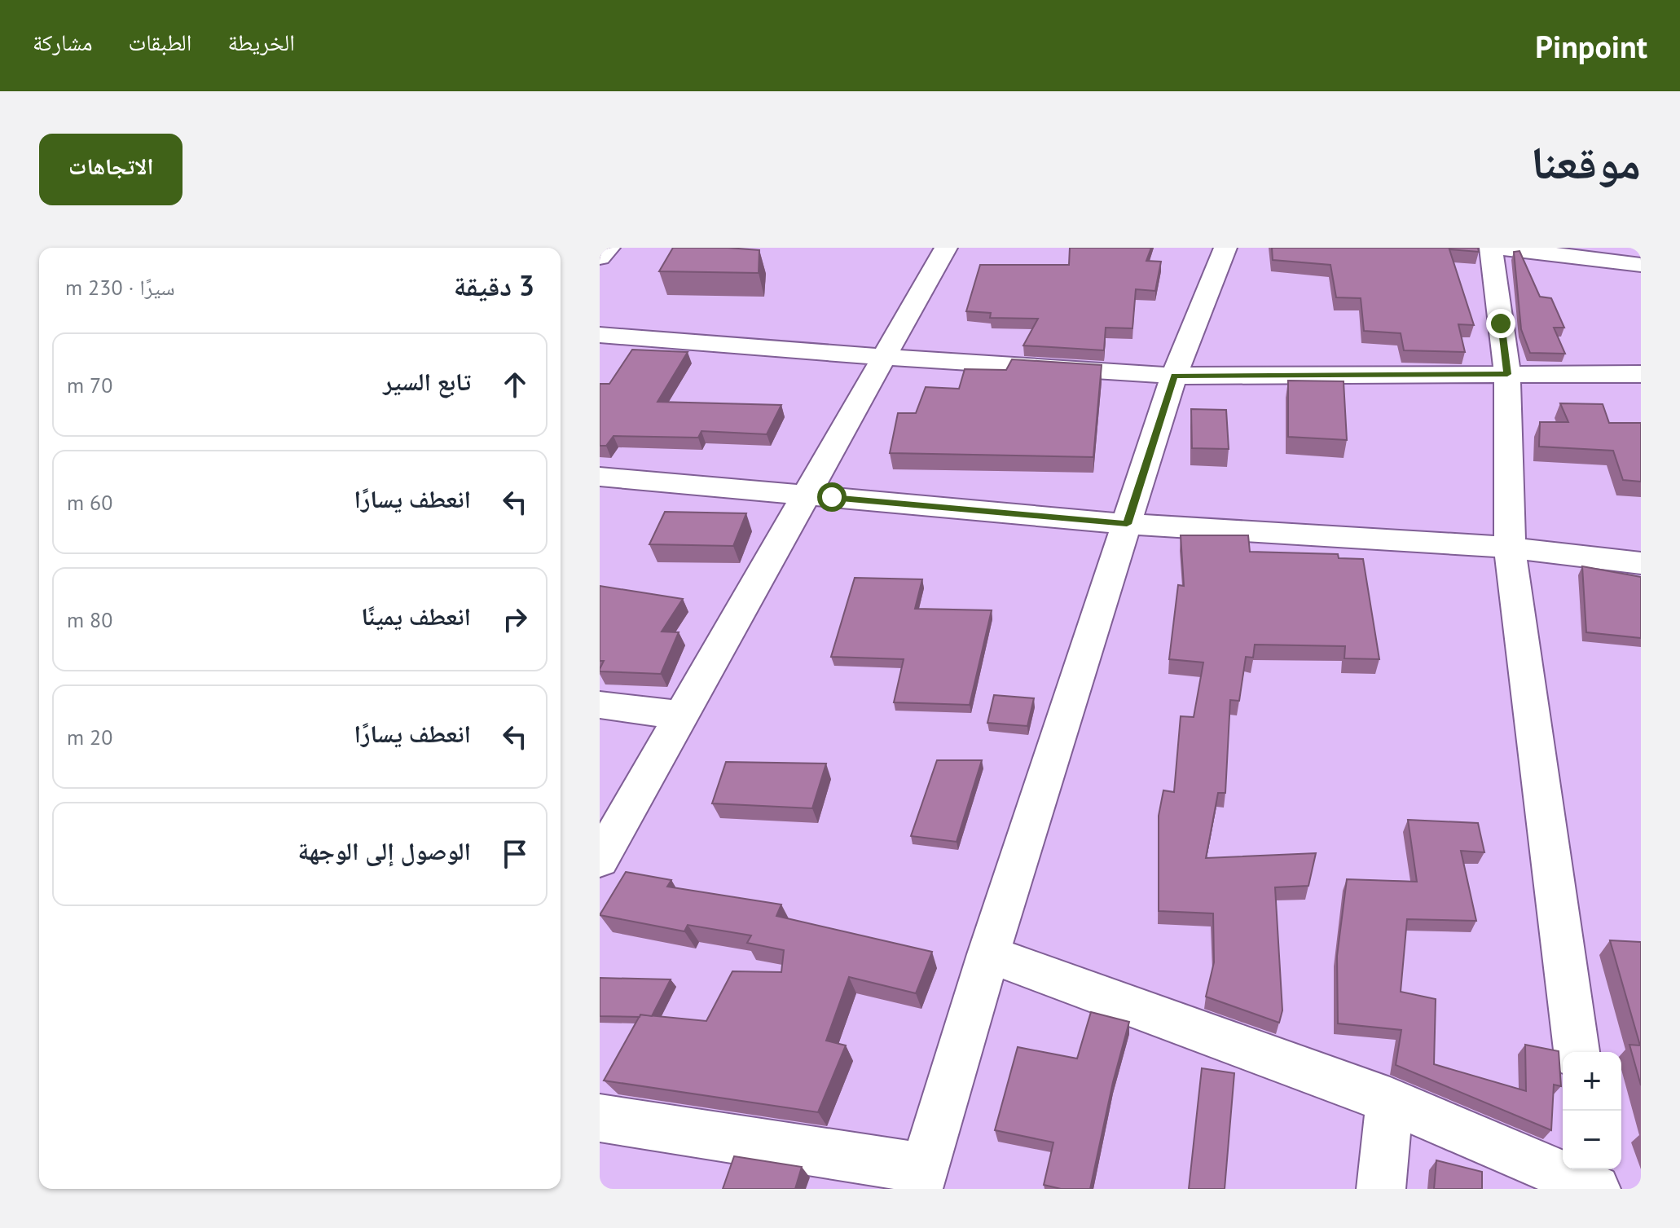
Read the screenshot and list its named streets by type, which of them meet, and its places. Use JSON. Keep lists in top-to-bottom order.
{
  "page": {
    "header": "Pinpoint",
    "nav": ["الخريطة", "الطبقات", "مشاركة"],
    "title": "موقعنا",
    "buttons": "الاتجاهات",
    "heading": ["3 دقيقة", "سيرًا · 230 m"],
    "list": [
      ["تابع السير", "70 m"],
      ["انعطف يسارًا", "60 m"],
      ["انعطف يمينًا", "80 m"],
      ["انعطف يسارًا", "20 m"],
      "الوصول إلى الوجهة"
    ],
    "map_buttons": ["+", "−"]
  }
}
